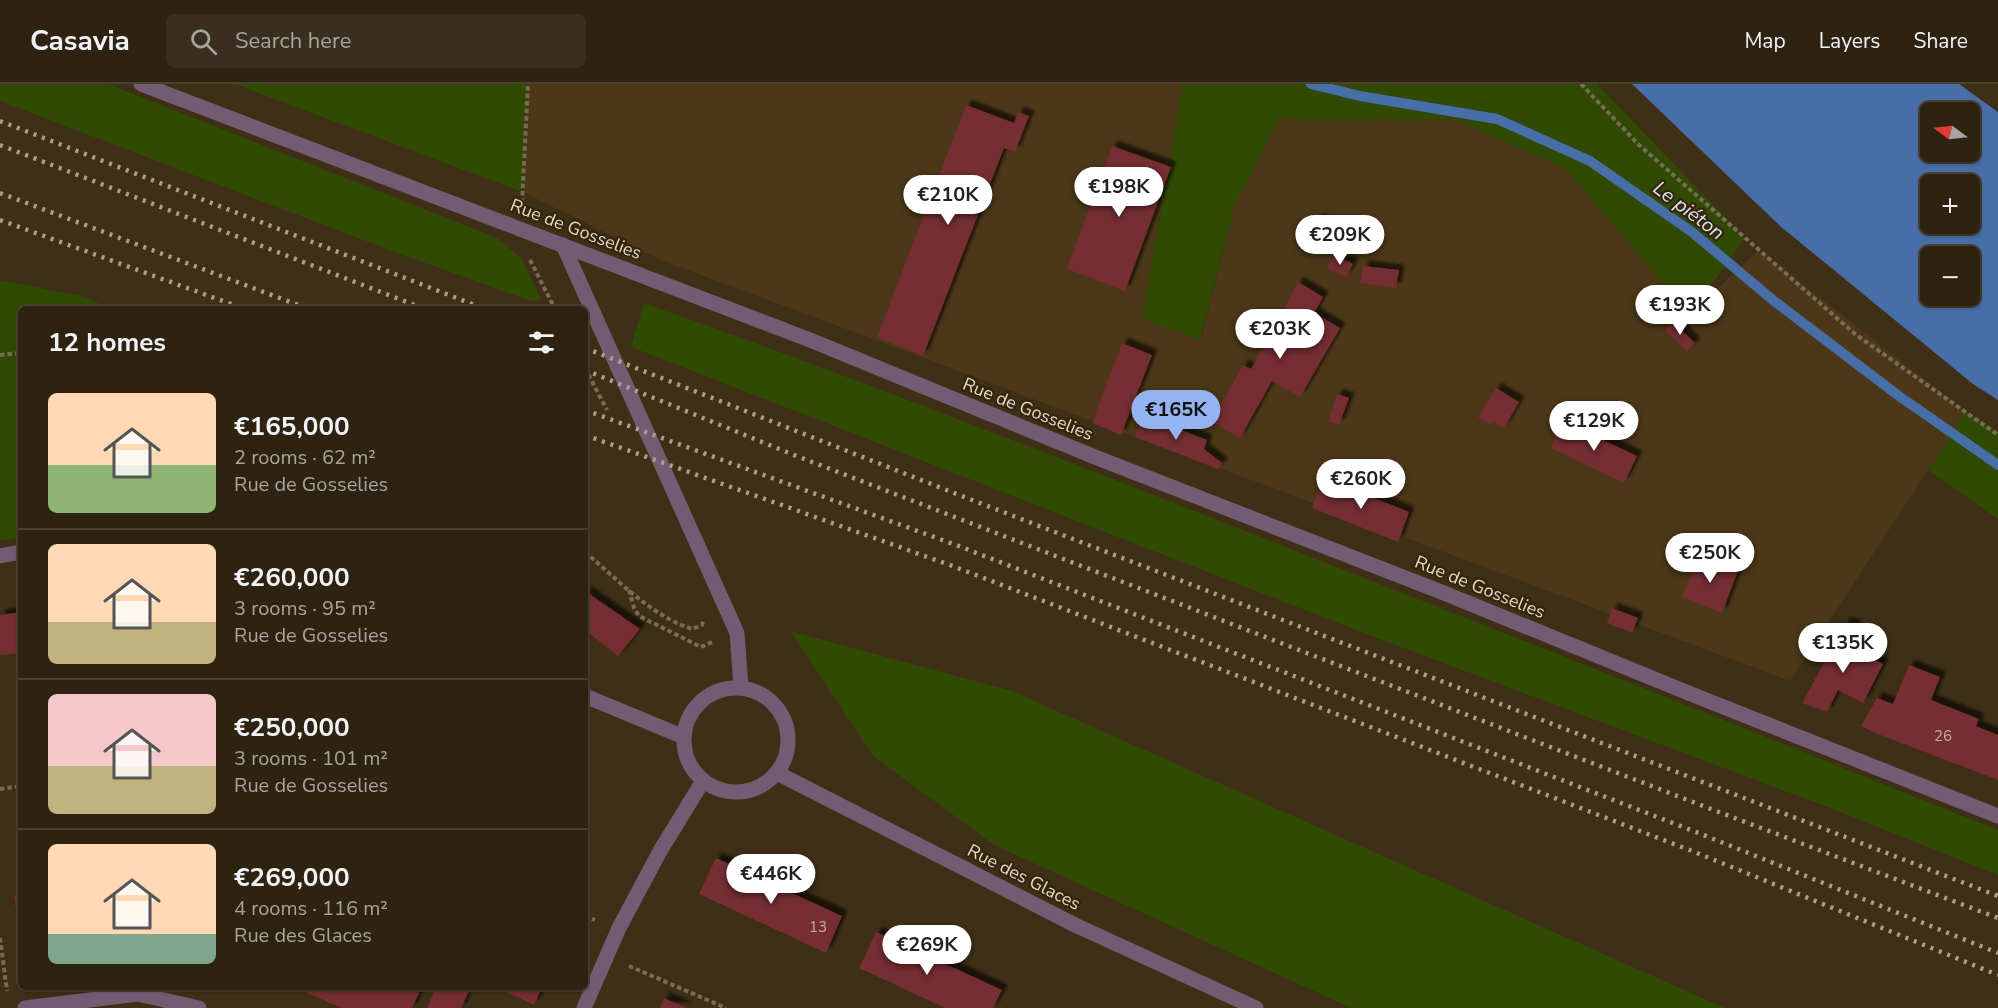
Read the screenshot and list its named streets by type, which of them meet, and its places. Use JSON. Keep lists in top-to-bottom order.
{
  "streets": {
    "street": ["Rue de Gosselies", "Rue des Glaces"]
  },
  "water": ["Le piéton"],
  "house_numbers": ["26", "13"],
  "north": "left",
  "page": {
    "header": "Casavia",
    "search": "Search here",
    "nav": ["Map", "Layers", "Share"],
    "map_buttons": ["+", "−"],
    "price": [
      "€198K",
      "€210K",
      "€209K",
      "€193K",
      "€203K",
      "€165K",
      "€129K",
      "€260K",
      "€250K",
      "€135K",
      "€446K",
      "€269K"
    ],
    "heading": "12 homes",
    "list": [
      {
        "name": "€165,000",
        "note": "2 rooms · 62 m² · Rue de Gosselies"
      },
      {
        "name": "€260,000",
        "note": "3 rooms · 95 m² · Rue de Gosselies"
      },
      {
        "name": "€250,000",
        "note": "3 rooms · 101 m² · Rue de Gosselies"
      },
      {
        "name": "€269,000",
        "note": "4 rooms · 116 m² · Rue des Glaces"
      }
    ]
  }
}
